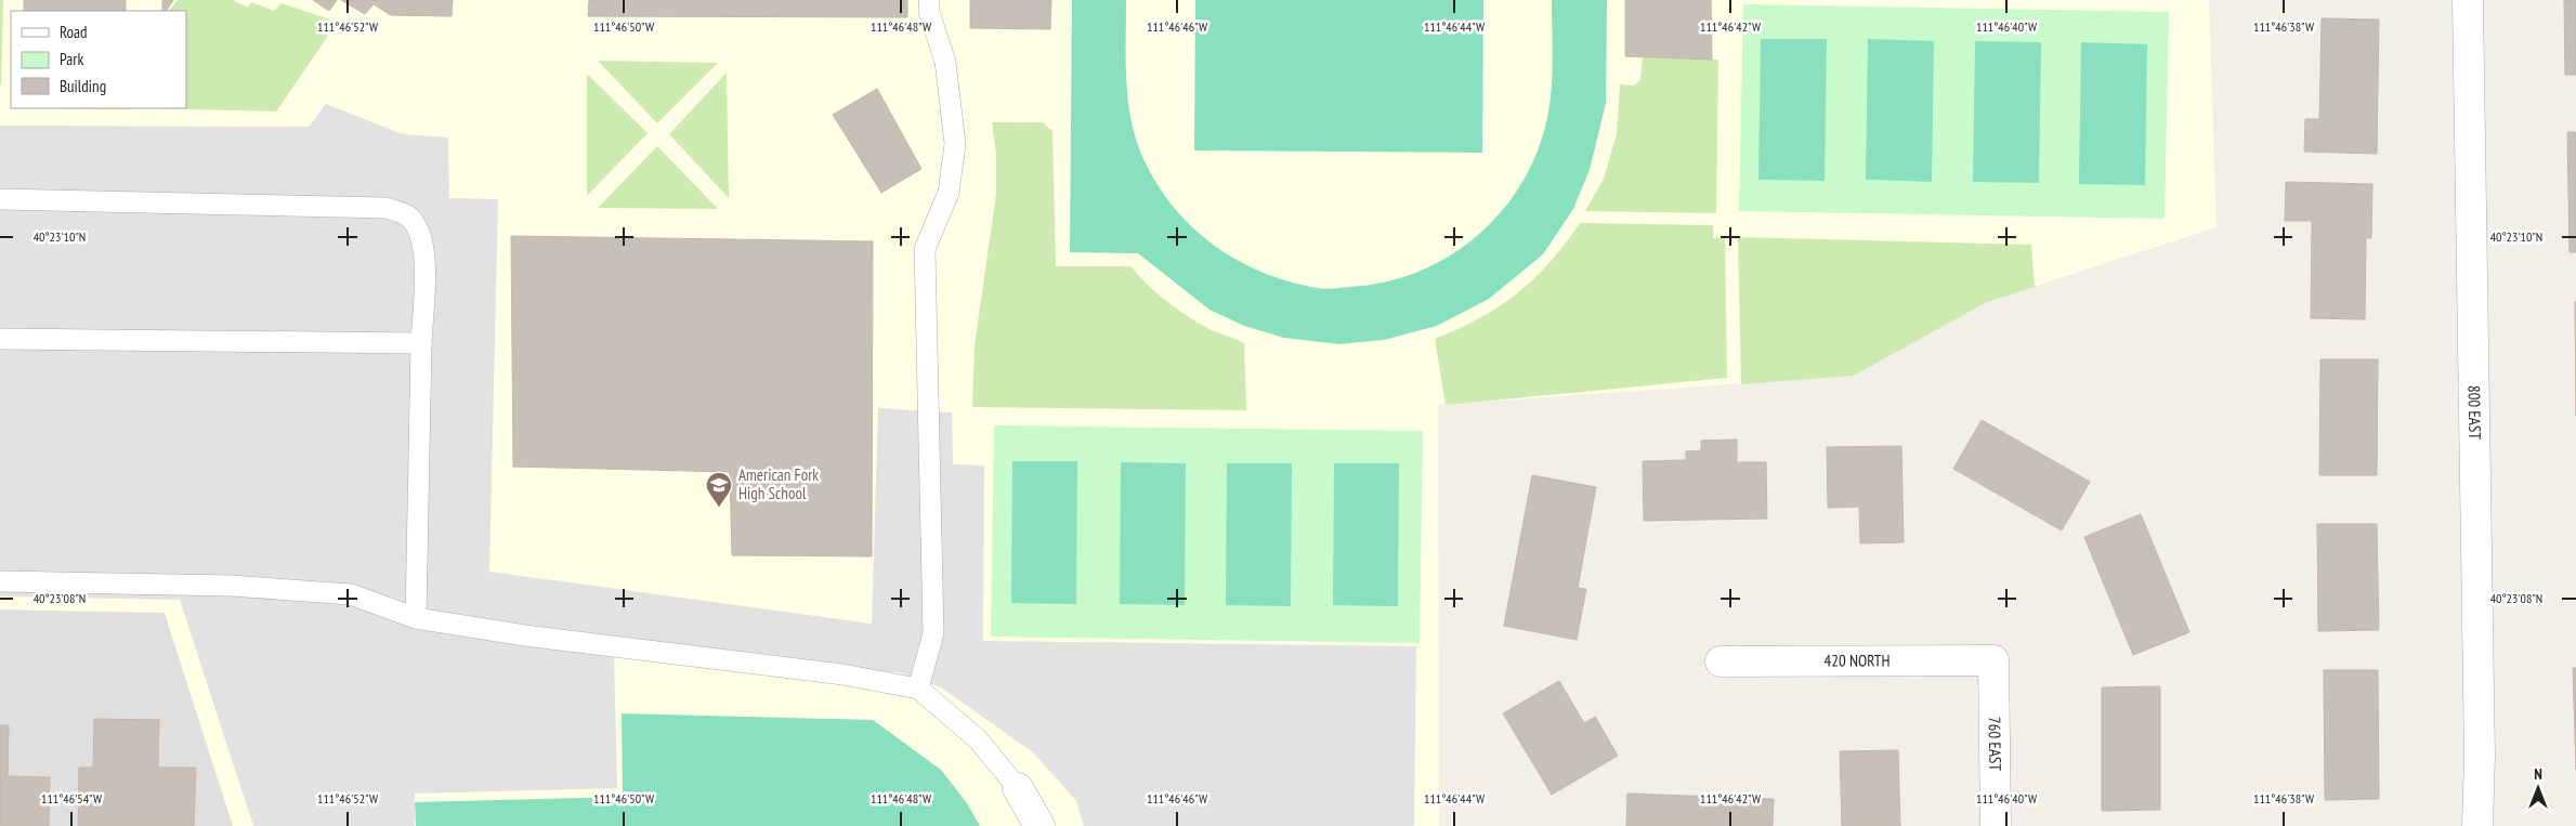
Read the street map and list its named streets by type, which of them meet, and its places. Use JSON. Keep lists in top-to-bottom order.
{
  "streets": {
    "street": ["800 EAST", "420 NORTH", "760 EAST"]
  },
  "crossings": [
    ["420 NORTH", "760 EAST"]
  ],
  "places": {
    "school or university": ["American Fork High School"]
  },
  "legend": ["Road", "Park", "Building"],
  "north": "top",
  "coordinates": [
    "111°46'52\"W",
    "111°46'50\"W",
    "111°46'48\"W",
    "111°46'46\"W",
    "111°46'44\"W",
    "111°46'42\"W",
    "111°46'40\"W",
    "111°46'38\"W",
    "40°23'10\"N",
    "40°23'08\"N",
    "111°46'54\"W"
  ]
}
